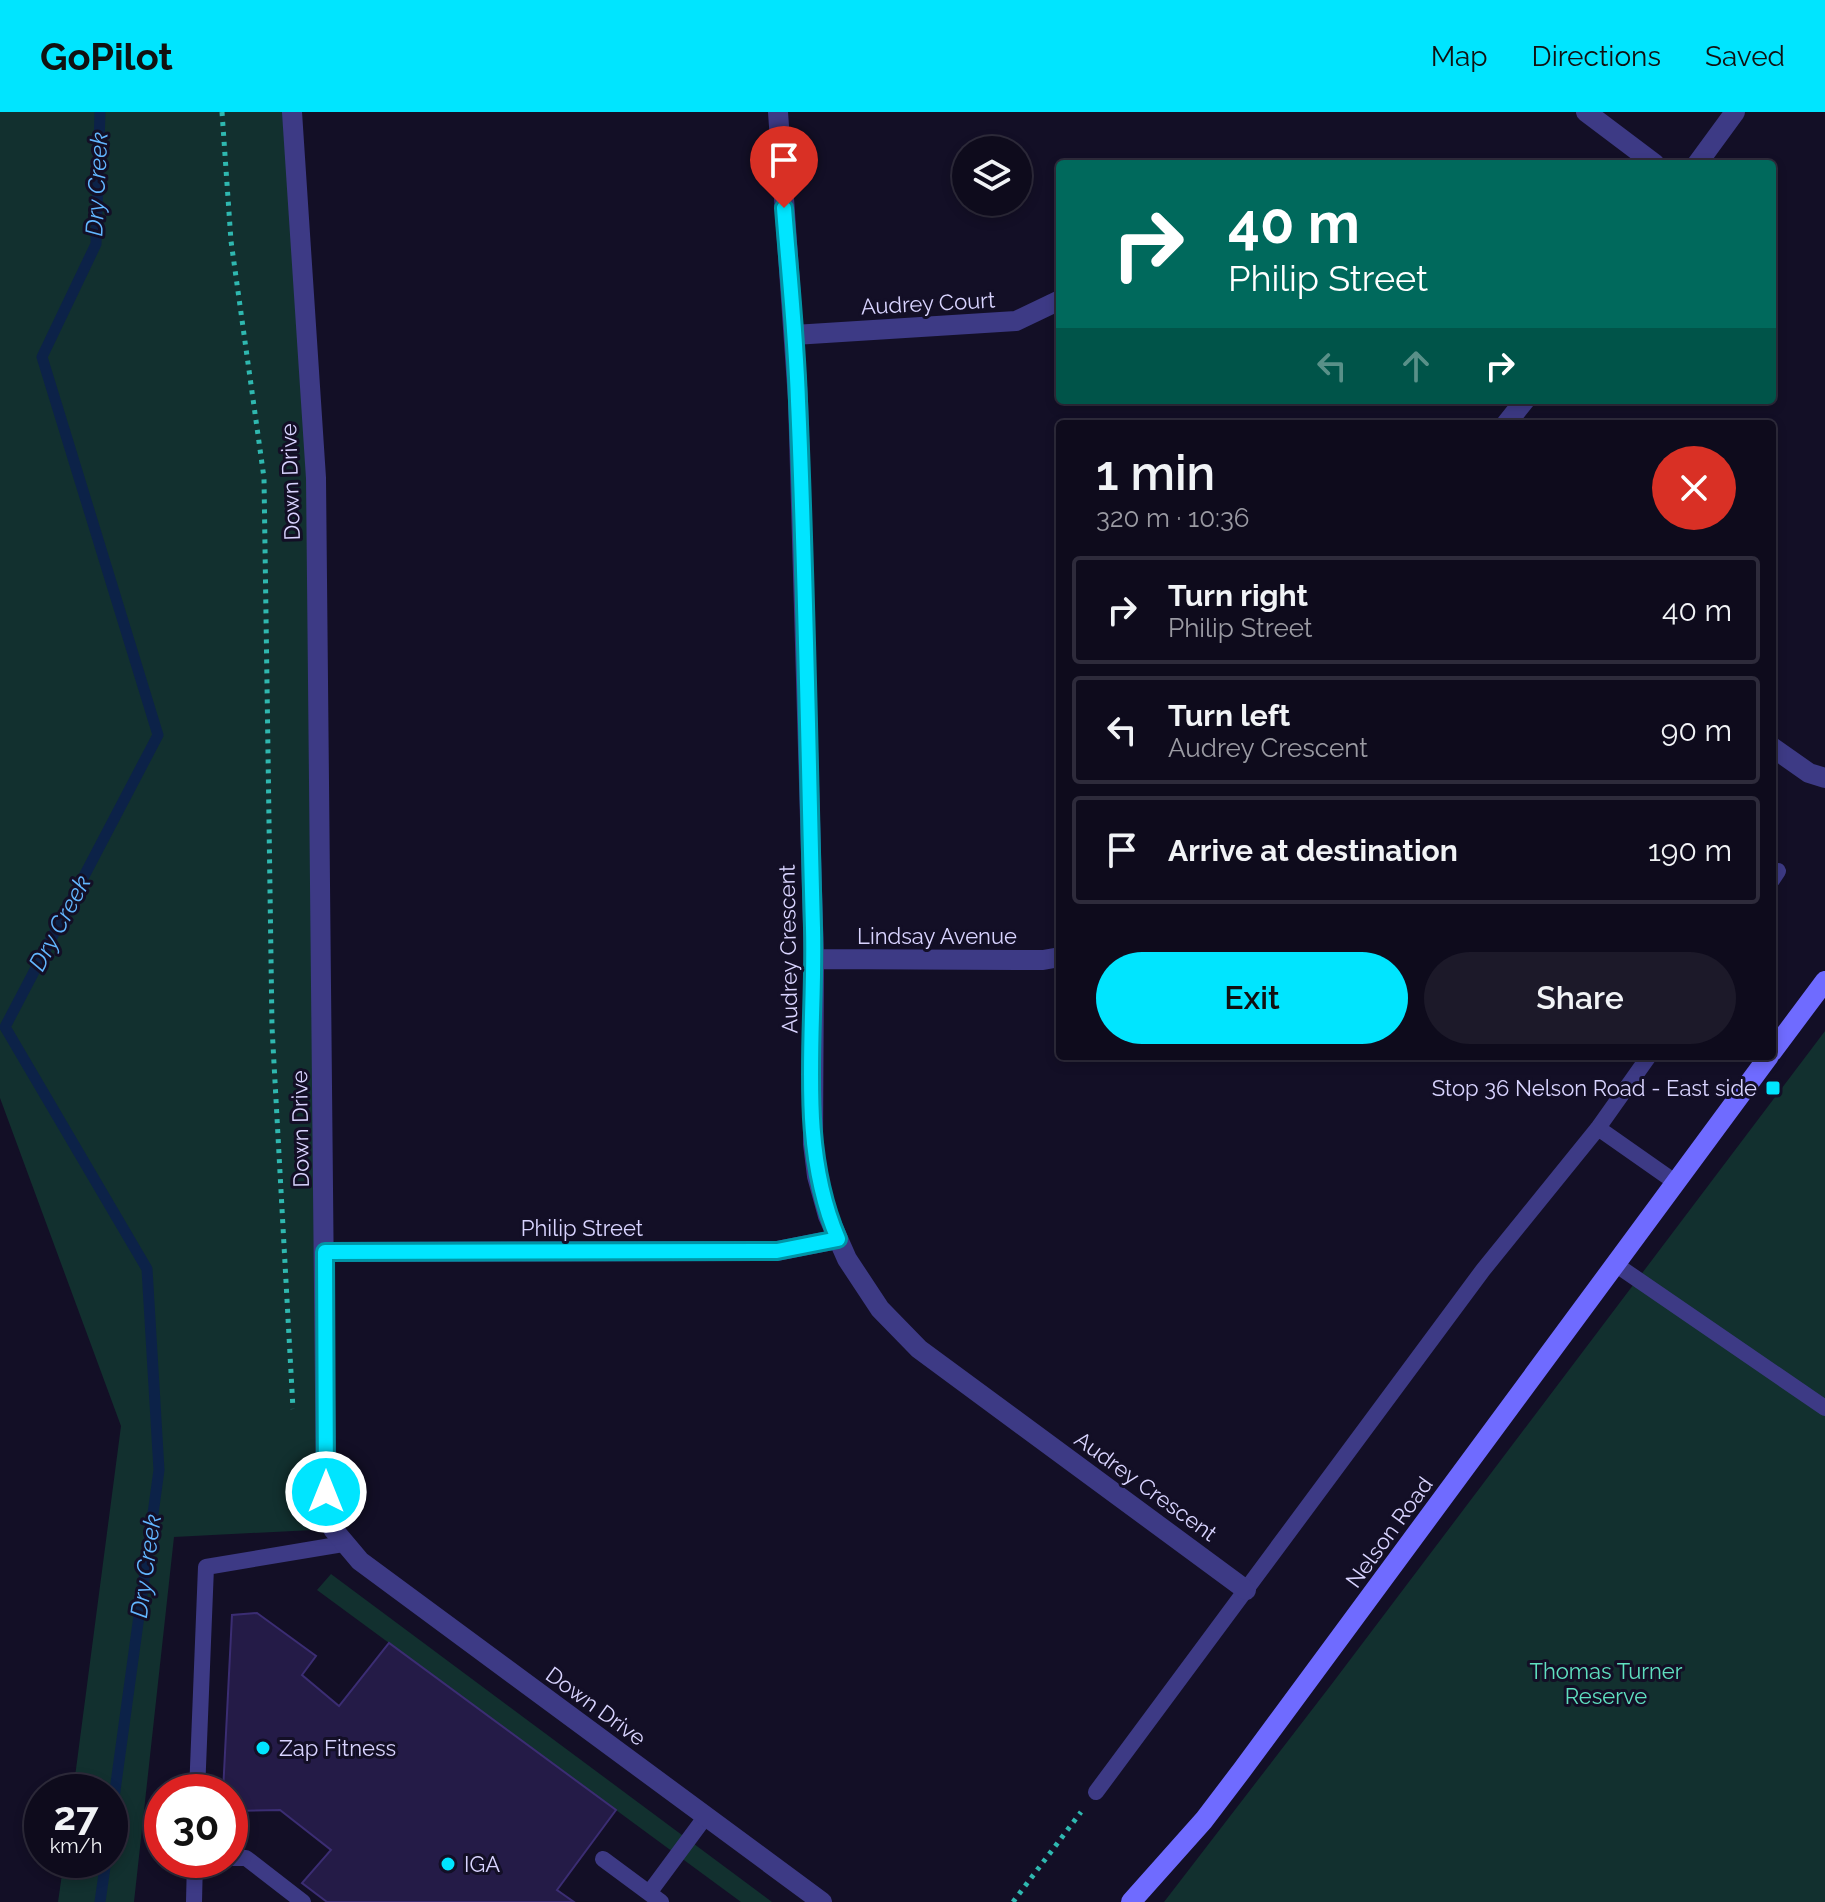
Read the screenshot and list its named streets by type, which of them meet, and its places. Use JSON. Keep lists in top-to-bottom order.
{
  "streets": {
    "main road": ["Nelson Road"],
    "street": [
      "Audrey Court",
      "Down Drive",
      "Lindsay Avenue",
      "Audrey Crescent",
      "Philip Street"
    ]
  },
  "crossings": [
    ["Audrey Court", "Audrey Crescent"],
    ["Down Drive", "Philip Street"],
    ["Lindsay Avenue", "Audrey Crescent"],
    ["Audrey Crescent", "Philip Street"]
  ],
  "water": ["Dry Creek"],
  "parks": ["Thomas Turner Reserve"],
  "places": {
    "transit": ["Stop 36 Nelson Road - East side"],
    "other": ["Zap Fitness", "IGA"]
  },
  "page": {
    "header": "GoPilot",
    "nav": ["Map", "Directions", "Saved"],
    "turn": ["40 m", "Philip Street"],
    "heading": ["1 min", "320 m · 10:36"],
    "list": [
      {
        "name": "Turn right",
        "note": "Philip Street",
        "value": "40 m"
      },
      {
        "name": "Turn left",
        "note": "Audrey Crescent",
        "value": "90 m"
      },
      {
        "name": "Arrive at destination",
        "value": "190 m"
      }
    ],
    "buttons": ["Exit", "Share"],
    "speed": "27 km/h",
    "limit": "30"
  }
}
